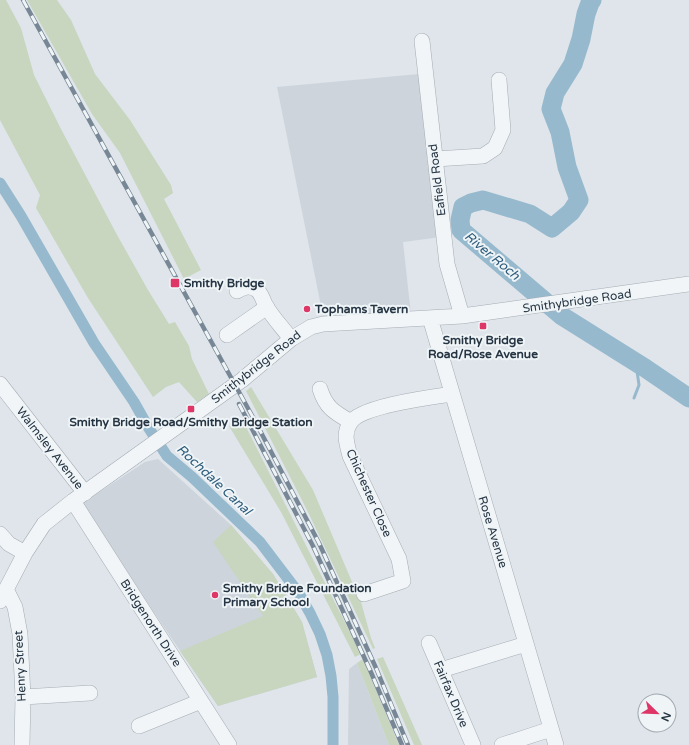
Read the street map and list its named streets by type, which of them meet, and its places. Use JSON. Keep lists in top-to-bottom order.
{
  "streets": {
    "street": [
      "Eafield Road",
      "Smithybridge Road",
      "Walmsley Avenue",
      "Chichester Close",
      "Rose Avenue",
      "Bridgenorth Drive",
      "Henry Street",
      "Fairfax Drive"
    ]
  },
  "crossings": [
    ["Eafield Road", "Smithybridge Road"],
    ["Smithybridge Road", "Walmsley Avenue"],
    ["Smithybridge Road", "Rose Avenue"],
    ["Smithybridge Road", "Bridgenorth Drive"],
    ["Smithybridge Road", "Henry Street"],
    ["Walmsley Avenue", "Bridgenorth Drive"]
  ],
  "water": ["River Roch", "Rochdale Canal"],
  "places": {
    "transit": ["Smithy Bridge", "Smithy Bridge Road/Rose Avenue", "Smithy Bridge Road/Smithy Bridge Station"],
    "other": ["Tophams Tavern", "Smithy Bridge Foundation Primary School"]
  },
  "north": "bottom right"
}
